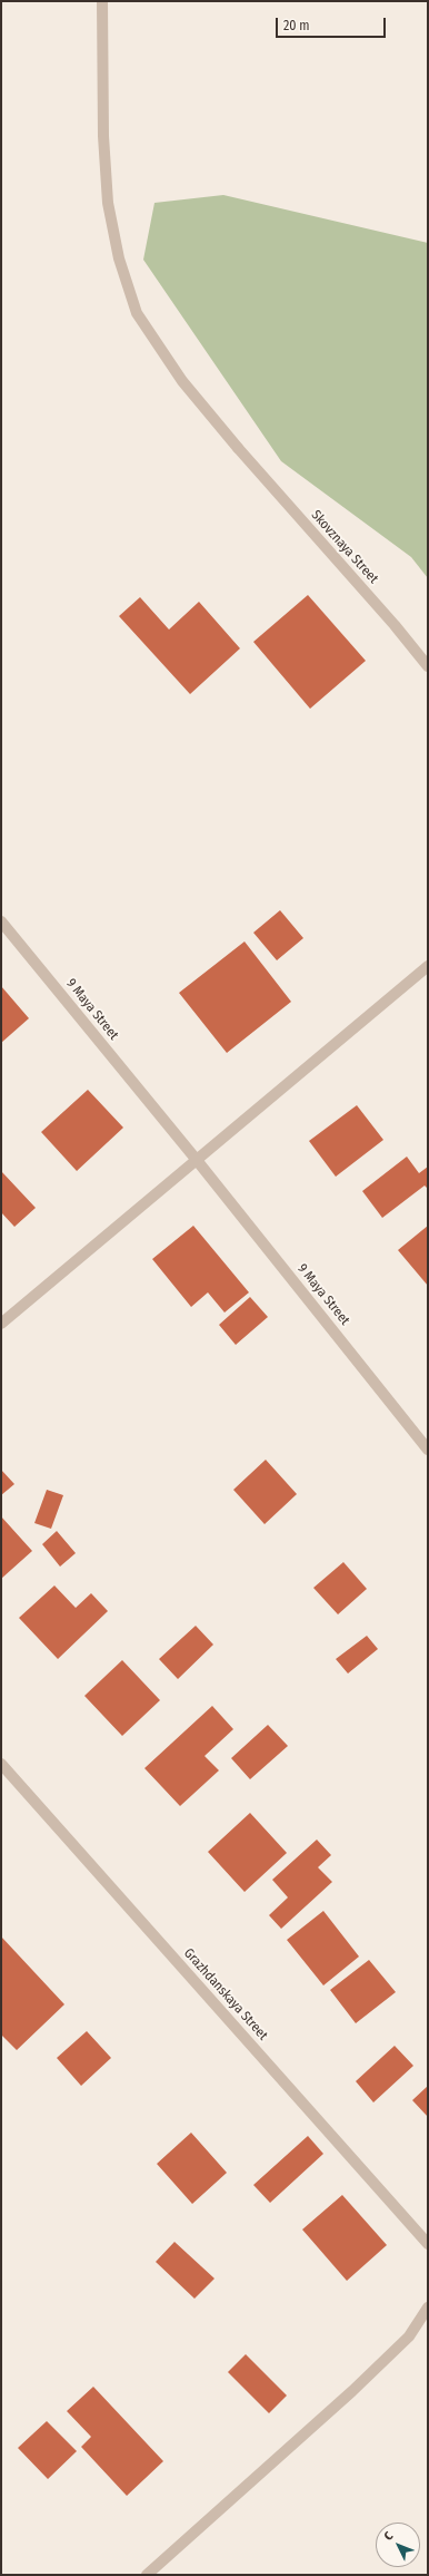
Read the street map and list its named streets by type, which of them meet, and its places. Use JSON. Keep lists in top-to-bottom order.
{
  "streets": {
    "street": ["Skovznaya Street", "9 Maya Street", "Grazhdanskaya Street"]
  },
  "scale_bar": "20 m",
  "north": "top left"
}
